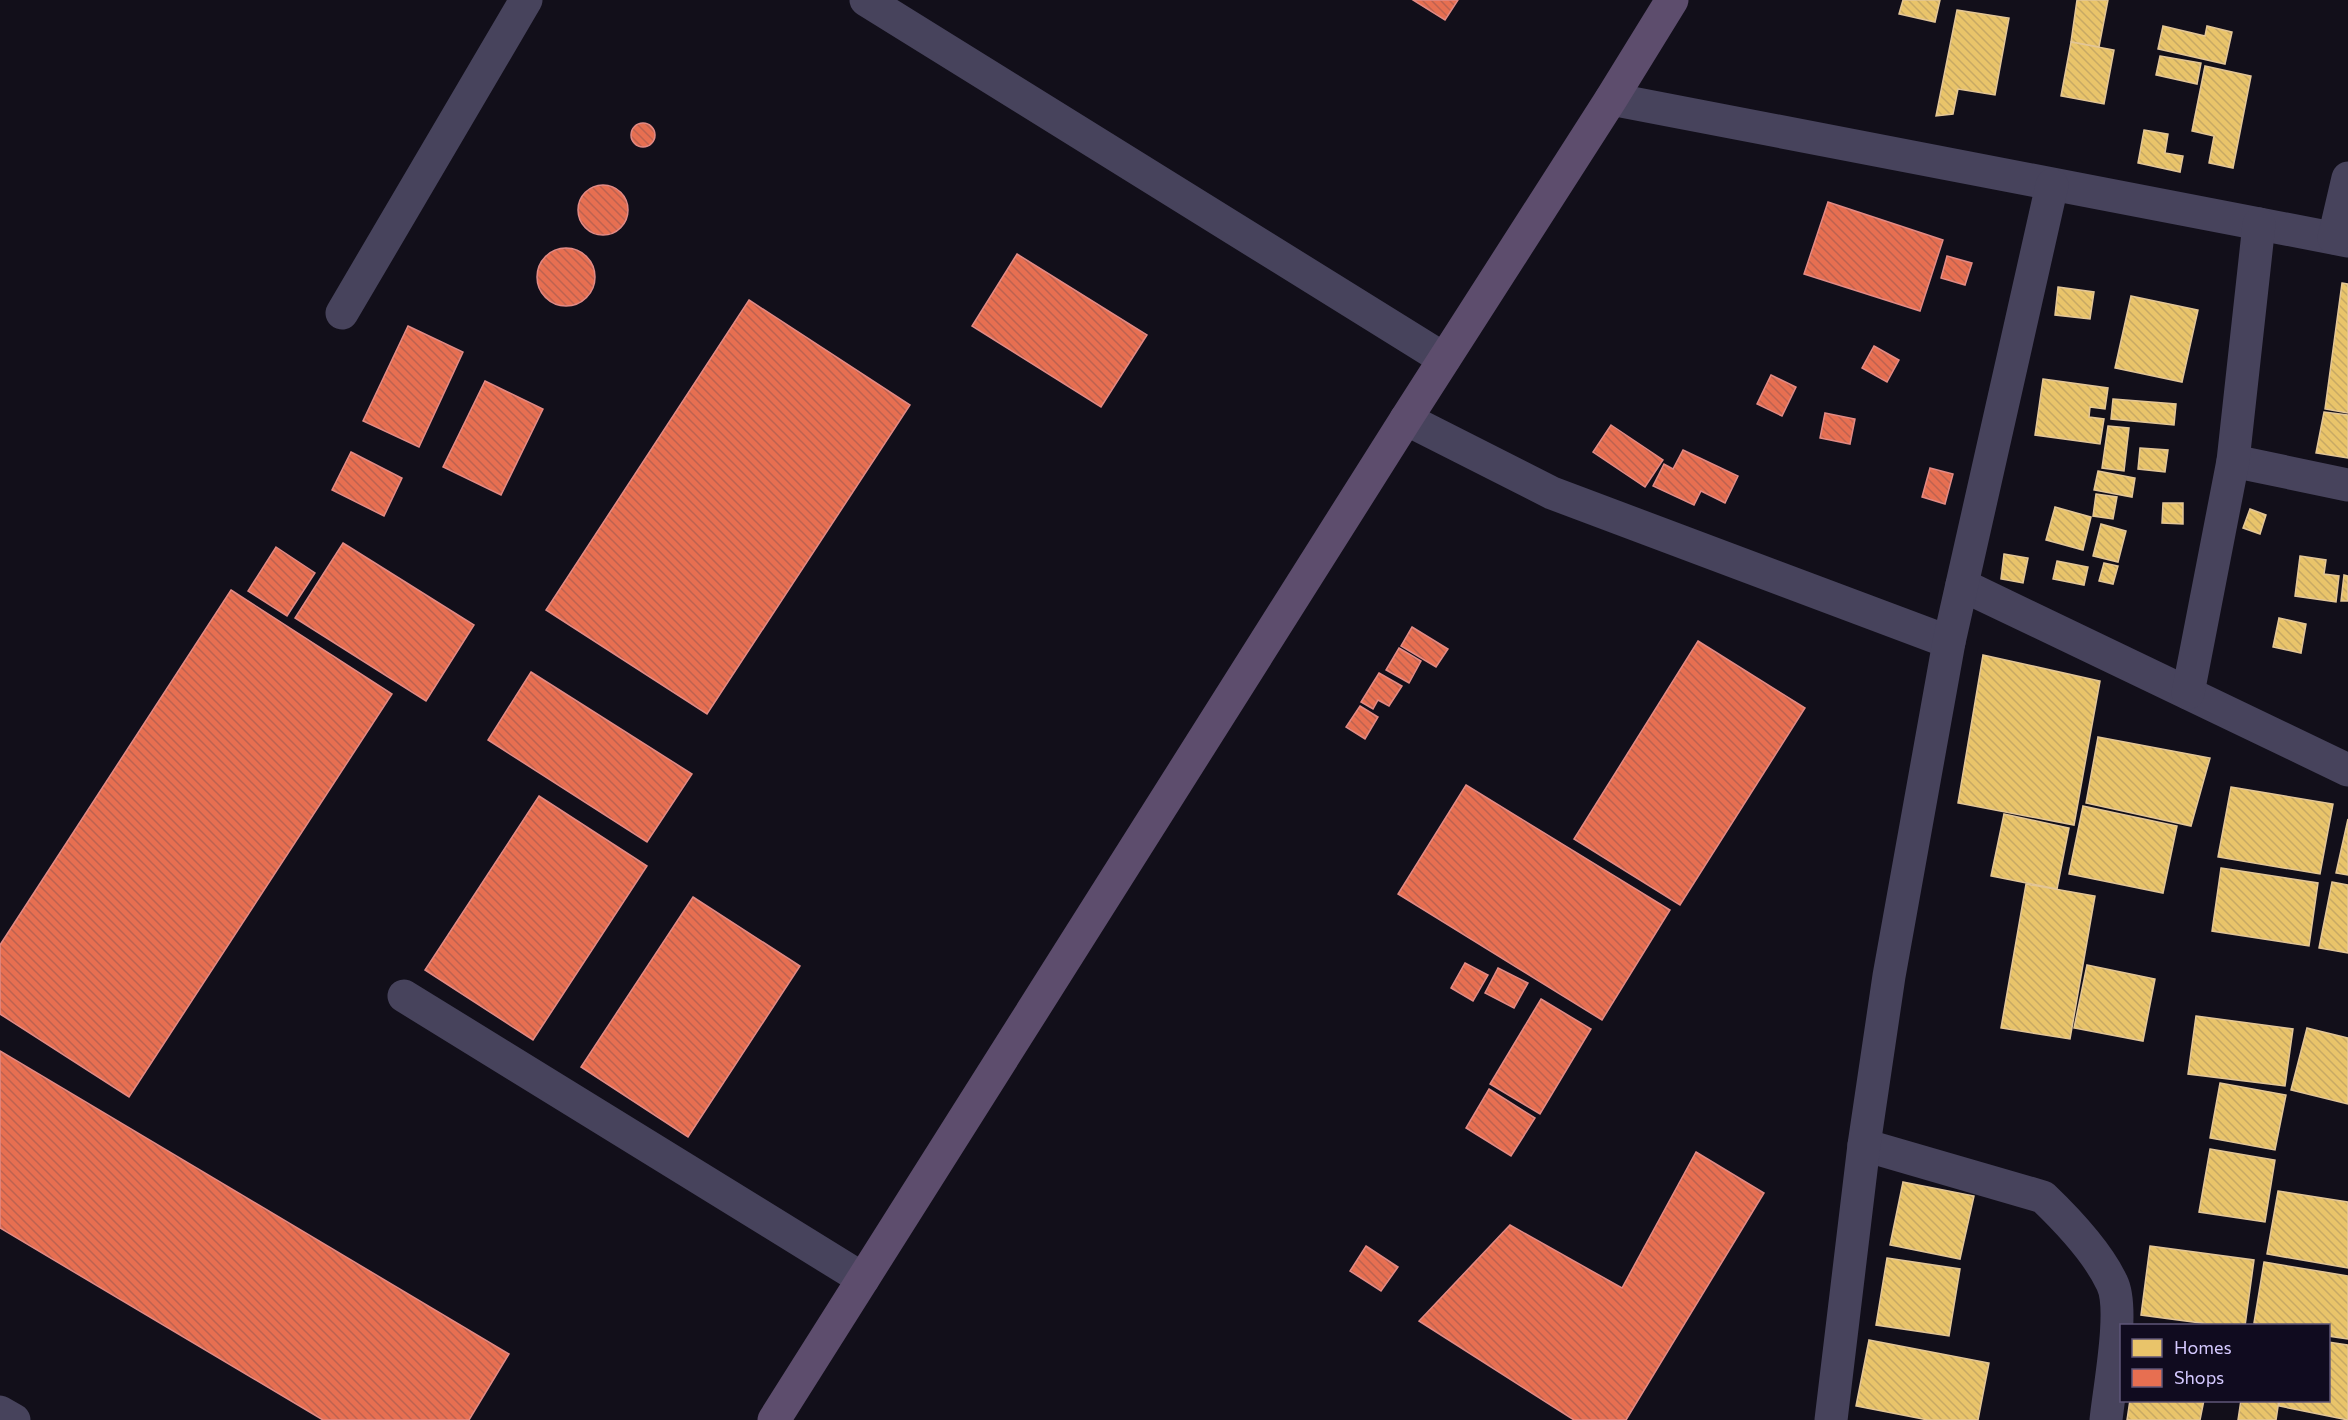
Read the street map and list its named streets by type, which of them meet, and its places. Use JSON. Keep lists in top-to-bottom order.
{
  "legend": ["Homes", "Shops"]
}
